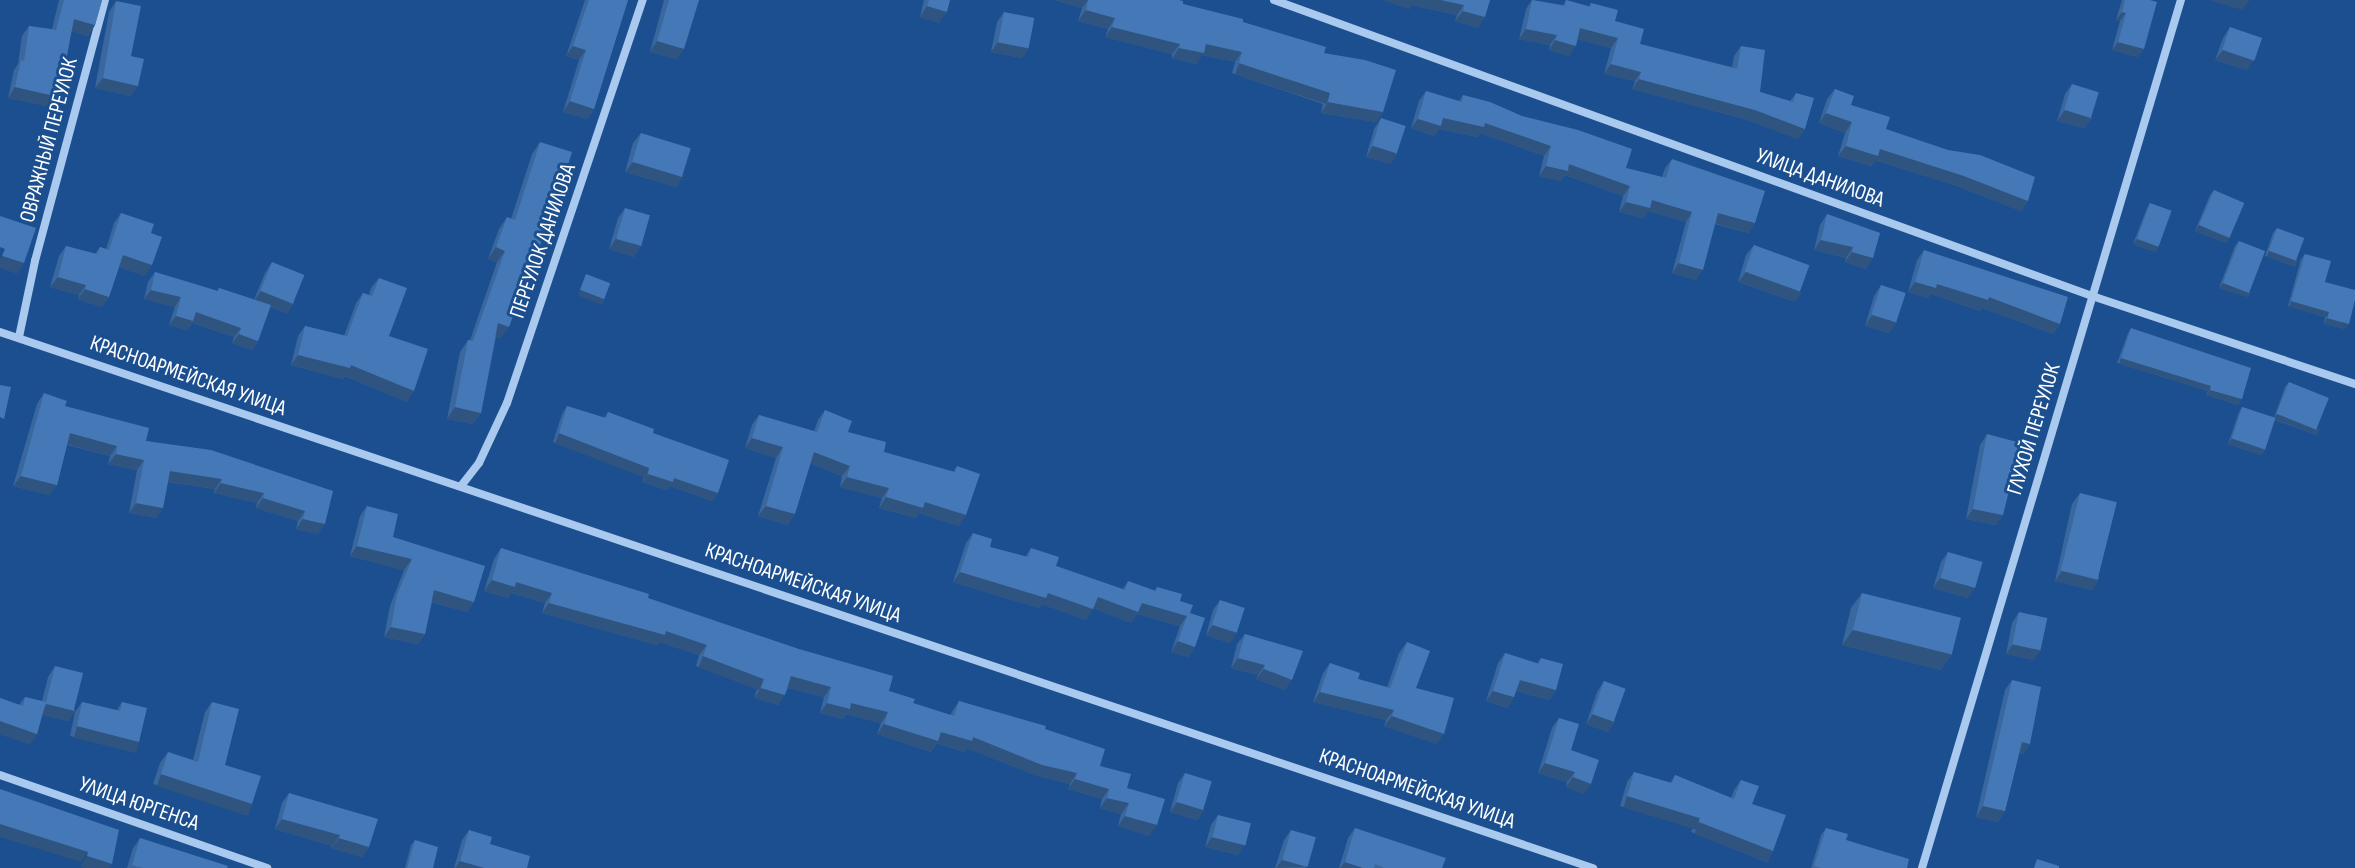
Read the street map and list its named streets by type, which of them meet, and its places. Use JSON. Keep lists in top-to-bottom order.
{
  "streets": {
    "street": [
      "ОВРАЖНЫЙ ПЕРЕУЛОК",
      "УЛИЦА ДАНИЛОВА",
      "ПЕРЕУЛОК ДАНИЛОВА",
      "КРАСНОАРМЕЙСКАЯ УЛИЦА",
      "ГЛУХОЙ ПЕРЕУЛОК",
      "УЛИЦА ЮРГЕНСА"
    ]
  },
  "crossings": [
    ["ОВРАЖНЫЙ ПЕРЕУЛОК", "КРАСНОАРМЕЙСКАЯ УЛИЦА"],
    ["УЛИЦА ДАНИЛОВА", "ГЛУХОЙ ПЕРЕУЛОК"],
    ["ПЕРЕУЛОК ДАНИЛОВА", "КРАСНОАРМЕЙСКАЯ УЛИЦА"]
  ]
}
